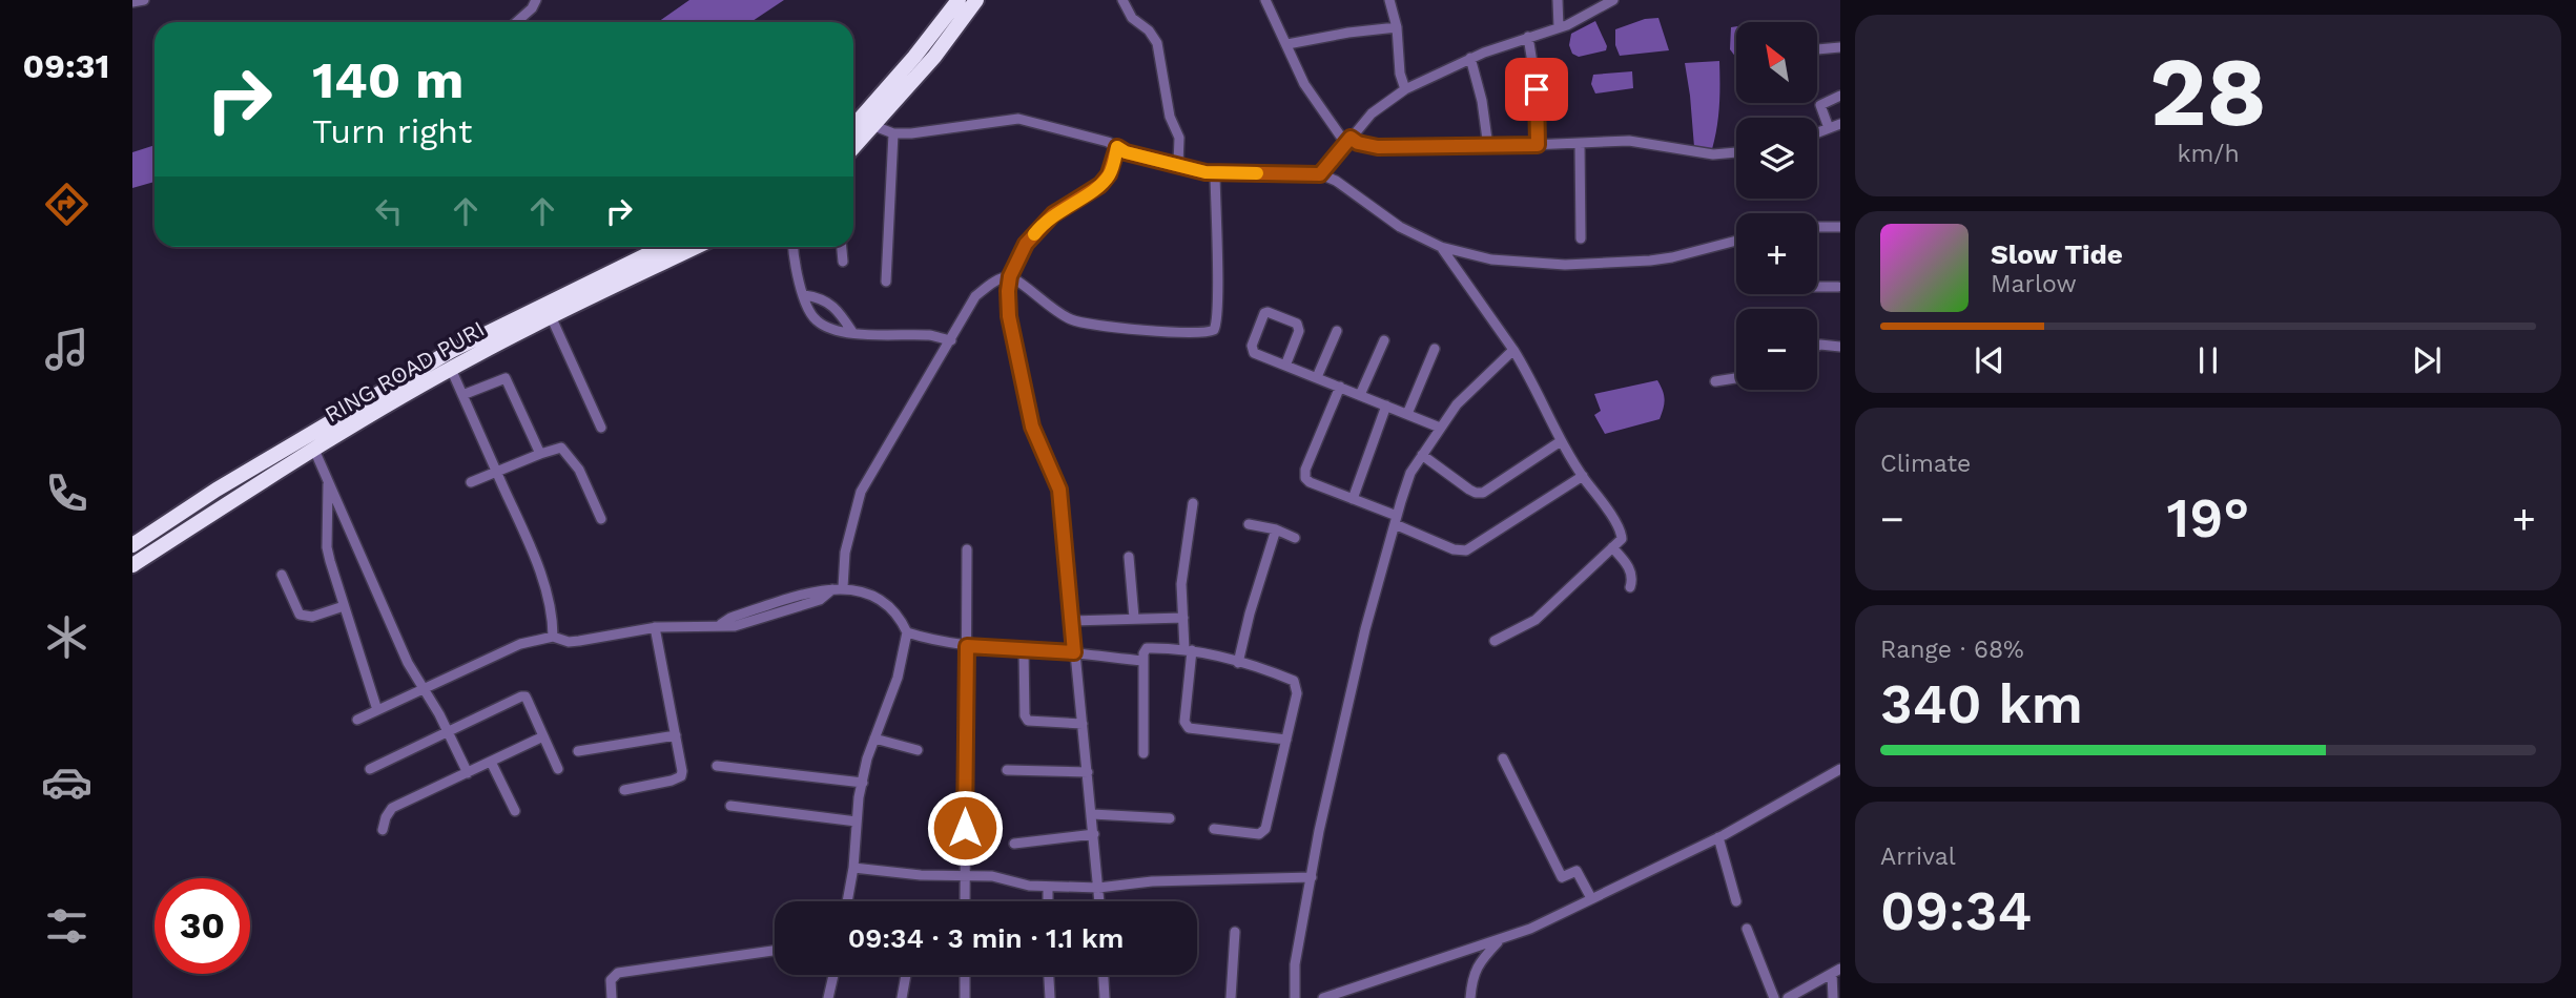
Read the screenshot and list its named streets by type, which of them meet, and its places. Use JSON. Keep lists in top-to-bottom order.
{
  "streets": {
    "highway": ["RING ROAD PURI"]
  },
  "north": "top left",
  "page": {
    "tabs": "09:31",
    "tile": [
      ["28", "km/h"],
      "Climate",
      ["Range · 68%", "340 km"],
      ["Arrival", "09:34"]
    ],
    "map_buttons": ["+", "−"],
    "turn": ["140 m", "Turn right"],
    "song": ["Slow Tide", "Marlow"],
    "heat": ["−", "19°", "+"],
    "limit": "30",
    "trip": "09:34 · 3 min · 1.1 km"
  }
}
